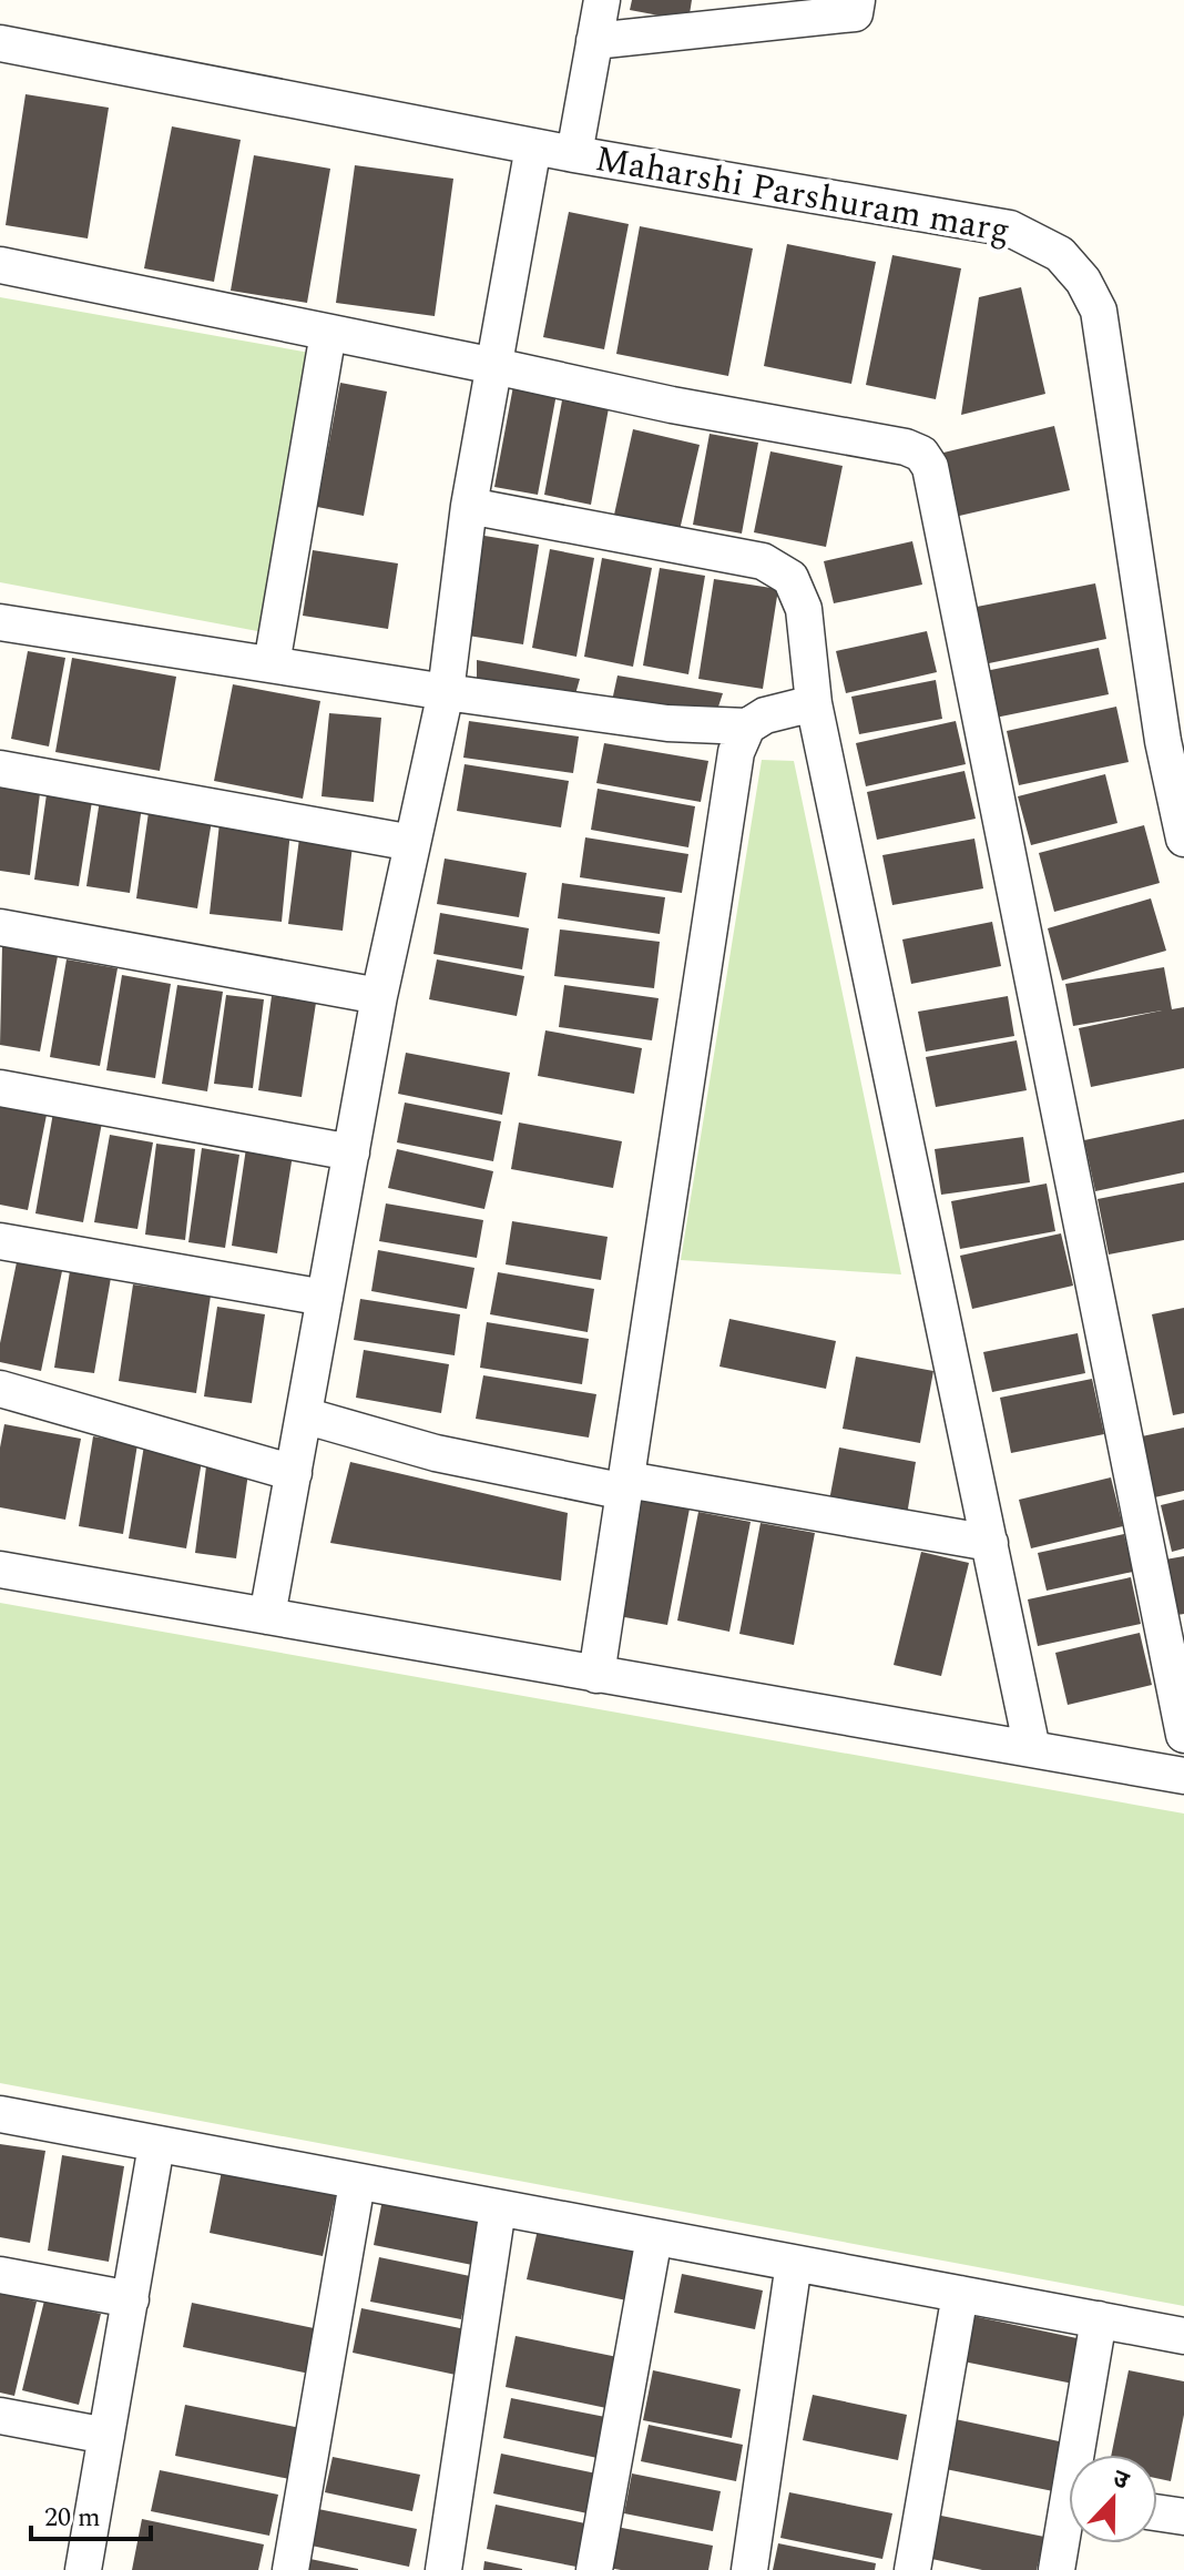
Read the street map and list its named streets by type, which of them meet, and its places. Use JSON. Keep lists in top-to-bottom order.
{
  "streets": {
    "street": ["Maharshi Parshuram marg"]
  },
  "scale_bar": "20 m",
  "north": "top"
}
